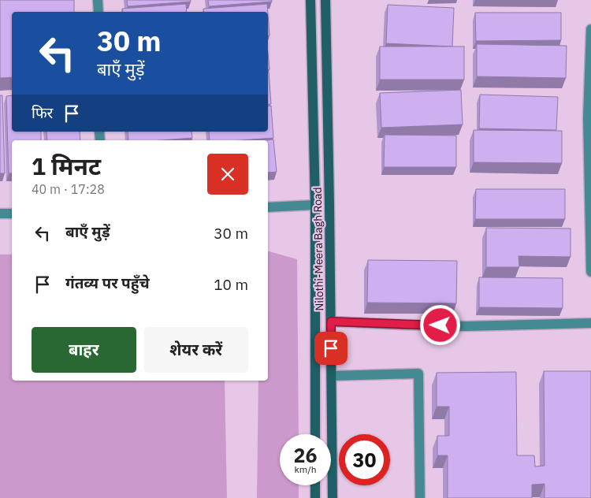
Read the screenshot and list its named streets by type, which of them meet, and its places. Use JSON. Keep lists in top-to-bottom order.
{
  "streets": {
    "street": ["Nilothi-Meera Bagh Road"]
  },
  "page": {
    "turn": ["30 m", "बाएँ मुड़ें"],
    "then": "फिर",
    "heading": ["1 मिनट", "40 m · 17:28"],
    "list": [
      {
        "name": "बाएँ मुड़ें",
        "value": "30 m"
      },
      {
        "name": "गंतव्य पर पहुँचे",
        "value": "10 m"
      }
    ],
    "buttons": ["बाहर", "शेयर करें"],
    "speed": "26 km/h",
    "limit": "30"
  }
}
